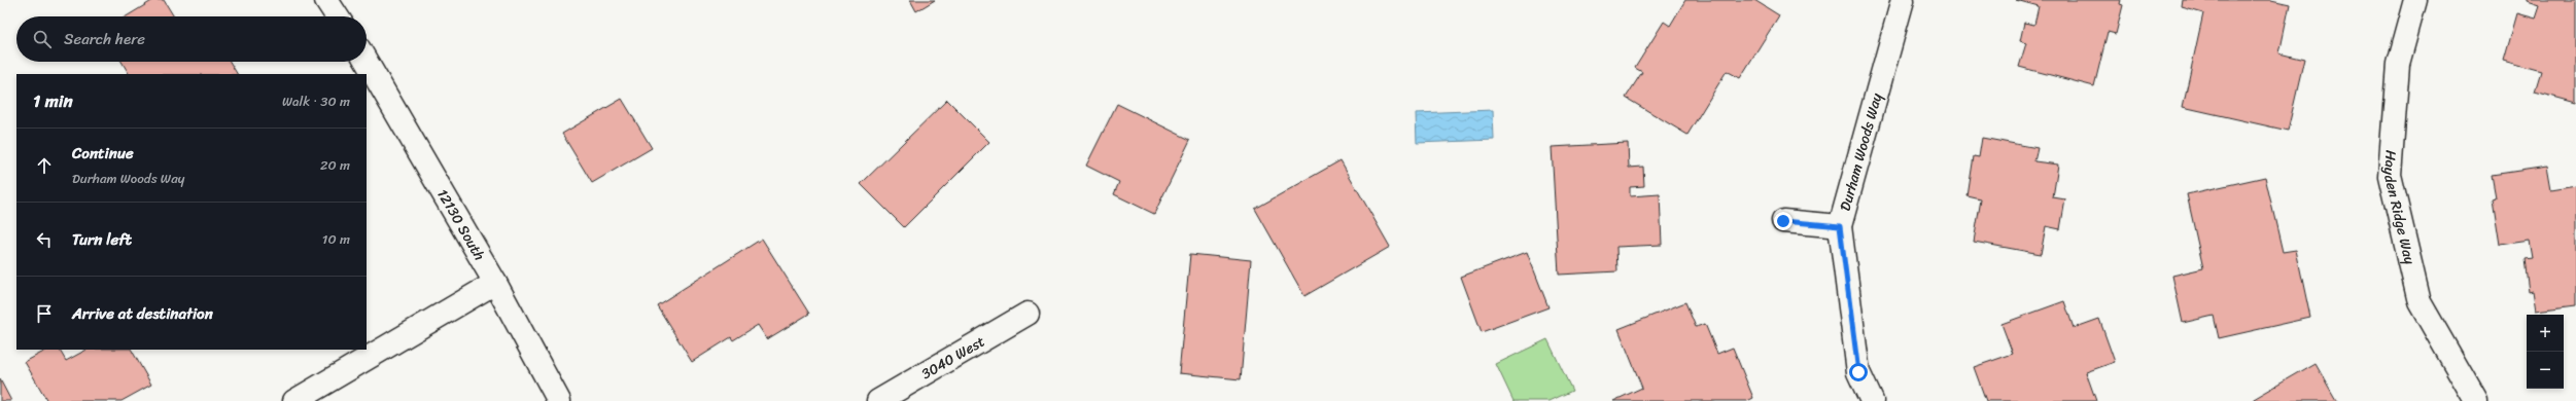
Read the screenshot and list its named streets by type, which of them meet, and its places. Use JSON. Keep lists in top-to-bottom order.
{
  "streets": {
    "street": [
      "Durham Woods Way",
      "Hayden Ridge Way",
      "12130 South",
      "3040 West"
    ]
  },
  "page": {
    "search": "Search here",
    "heading": ["1 min", "Walk · 30 m"],
    "list": [
      ["Continue", "Durham Woods Way", "20 m"],
      ["Turn left", "10 m"],
      "Arrive at destination"
    ],
    "map_buttons": ["+", "−"]
  }
}
